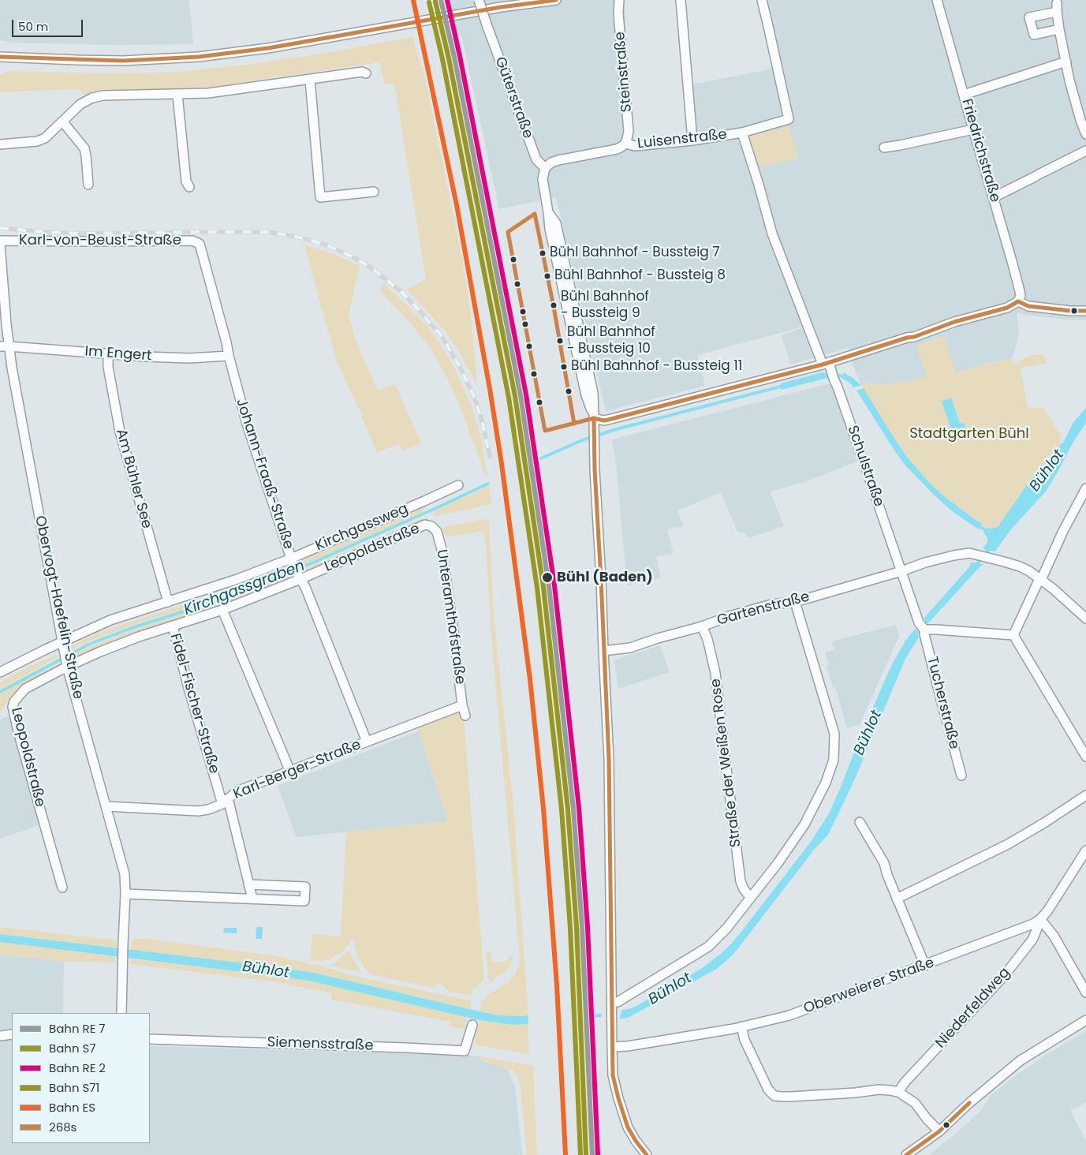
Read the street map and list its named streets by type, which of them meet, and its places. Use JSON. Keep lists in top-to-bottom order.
{
  "streets": {
    "street": [
      "Steinstraße",
      "Güterstraße",
      "Luisenstraße",
      "Friedrichstraße",
      "Karl-von-Beust-Straße",
      "Im Engert",
      "Schulstraße",
      "Johann-Fraaß-Straße",
      "Am Bühler See",
      "Kirchgassweg",
      "Leopoldstraße",
      "Obervogt-Haefelin-Straße",
      "Gartenstraße",
      "Unteramthofstraße",
      "Tucherstraße",
      "Fidel-Fischer-Straße",
      "Straße der Weißen Rose",
      "Karl-Berger-Straße",
      "Oberweierer Straße",
      "Niederfeldweg",
      "Siemensstraße"
    ]
  },
  "crossings": [
    ["Steinstraße", "Luisenstraße"],
    ["Güterstraße", "Luisenstraße"],
    ["Luisenstraße", "Schulstraße"],
    ["Karl-von-Beust-Straße", "Johann-Fraaß-Straße"],
    ["Im Engert", "Johann-Fraaß-Straße"],
    ["Im Engert", "Am Bühler See"],
    ["Im Engert", "Obervogt-Haefelin-Straße"],
    ["Schulstraße", "Gartenstraße"],
    ["Schulstraße", "Tucherstraße"],
    ["Johann-Fraaß-Straße", "Kirchgassweg"],
    ["Johann-Fraaß-Straße", "Leopoldstraße"],
    ["Johann-Fraaß-Straße", "Karl-Berger-Straße"],
    ["Am Bühler See", "Kirchgassweg"],
    ["Kirchgassweg", "Obervogt-Haefelin-Straße"],
    ["Leopoldstraße", "Obervogt-Haefelin-Straße"],
    ["Leopoldstraße", "Unteramthofstraße"],
    ["Leopoldstraße", "Fidel-Fischer-Straße"],
    ["Obervogt-Haefelin-Straße", "Karl-Berger-Straße"],
    ["Gartenstraße", "Tucherstraße"],
    ["Gartenstraße", "Straße der Weißen Rose"],
    ["Unteramthofstraße", "Karl-Berger-Straße"],
    ["Fidel-Fischer-Straße", "Karl-Berger-Straße"],
    ["Oberweierer Straße", "Niederfeldweg"]
  ],
  "water": ["Bühlot", "Kirchgassgraben"],
  "parks": ["Stadtgarten Bühl"],
  "places": [
    "Bühl Bahnhof - Bussteig 7",
    "Bühl Bahnhof - Bussteig 8",
    "Bühl Bahnhof - Bussteig 9",
    "Bühl Bahnhof - Bussteig 10",
    "Bühl Bahnhof - Bussteig 11",
    "Bühl (Baden)"
  ],
  "lines": [
    "rail line ES",
    "transit line 268s",
    "rail line S7",
    "rail line S71"
  ],
  "legend": [
    "Bahn RE 7",
    "Bahn S7",
    "Bahn RE 2",
    "Bahn S71",
    "Bahn ES",
    "268s"
  ],
  "scale_bar": "50 m"
}
